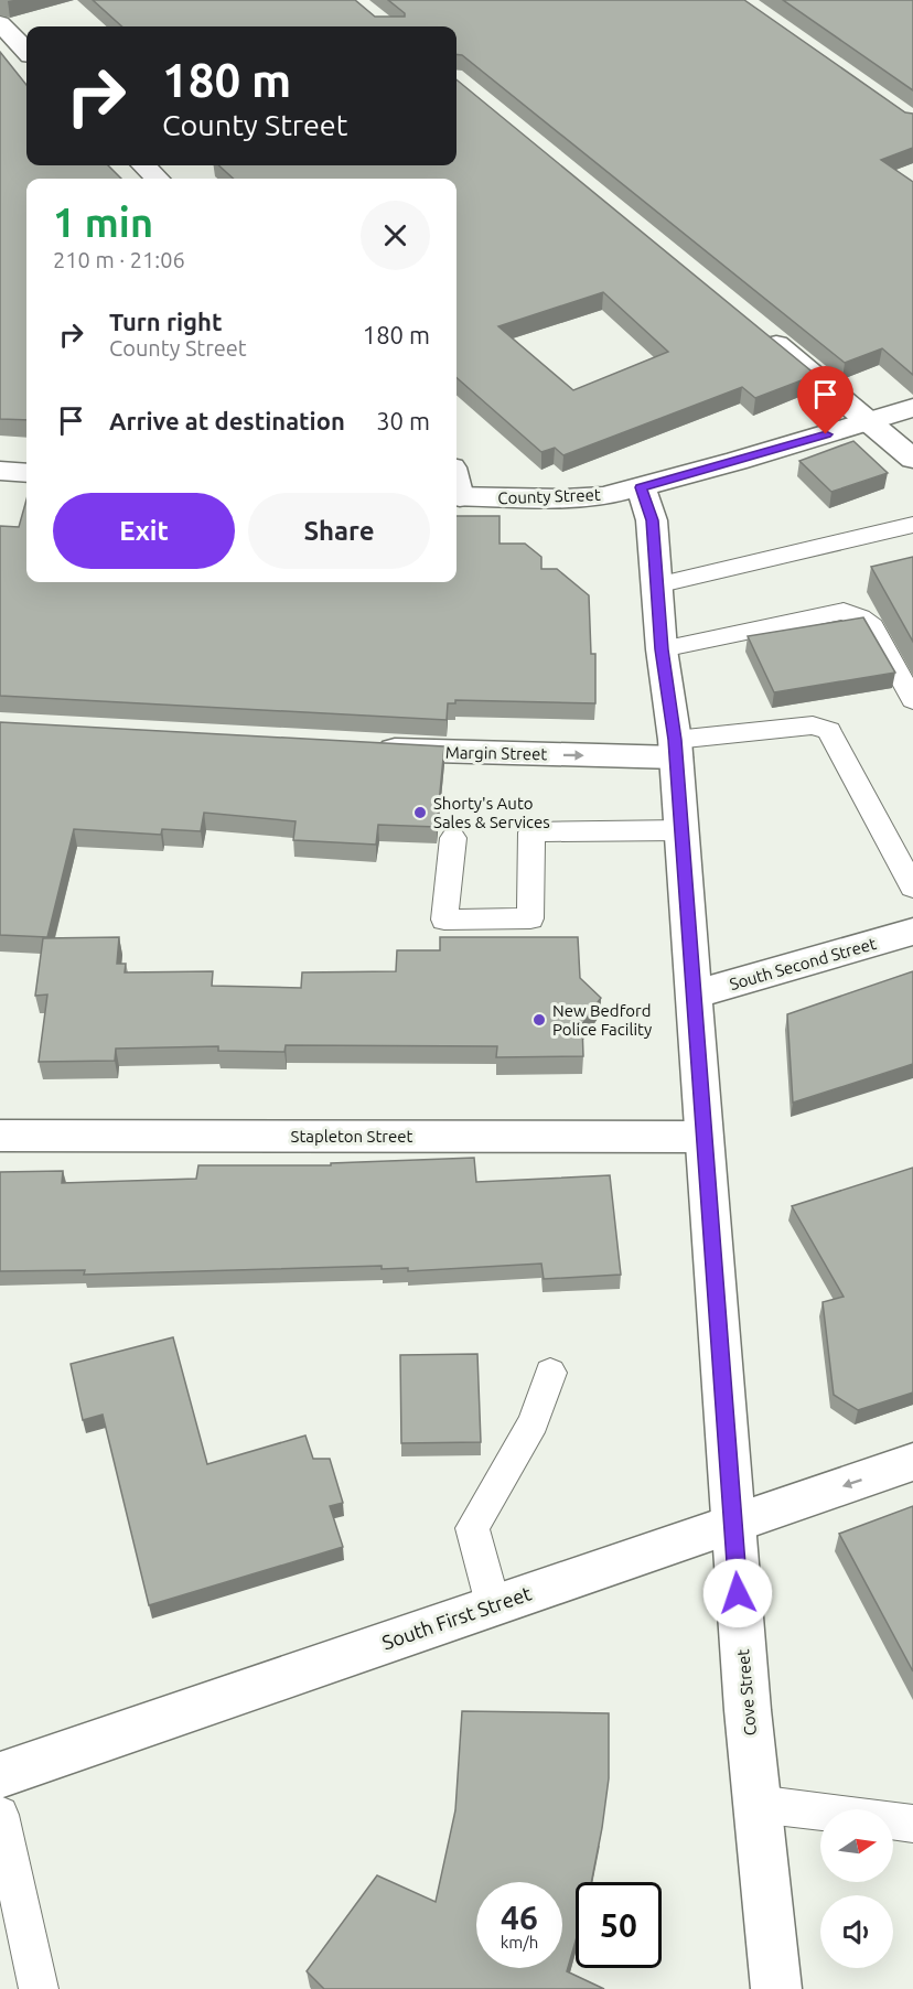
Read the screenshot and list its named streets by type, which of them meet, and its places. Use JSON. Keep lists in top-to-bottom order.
{
  "streets": {
    "street": [
      "County Street",
      "Margin Street",
      "South Second Street",
      "Stapleton Street",
      "South First Street",
      "Cove Street"
    ]
  },
  "crossings": [
    ["County Street", "Cove Street"],
    ["Margin Street", "Cove Street"],
    ["South Second Street", "Cove Street"],
    ["Stapleton Street", "Cove Street"],
    ["South First Street", "Cove Street"]
  ],
  "one_way": ["Margin Street"],
  "places": ["Shorty's Auto Sales & Services", "New Bedford Police Facility"],
  "north": "right",
  "page": {
    "turn": ["180 m", "County Street"],
    "heading": ["1 min", "210 m · 21:06"],
    "list": [
      {
        "name": "Turn right",
        "note": "County Street",
        "value": "180 m"
      },
      {
        "name": "Arrive at destination",
        "value": "30 m"
      }
    ],
    "buttons": ["Exit", "Share"],
    "speed": "46 km/h",
    "limit": "50"
  }
}
